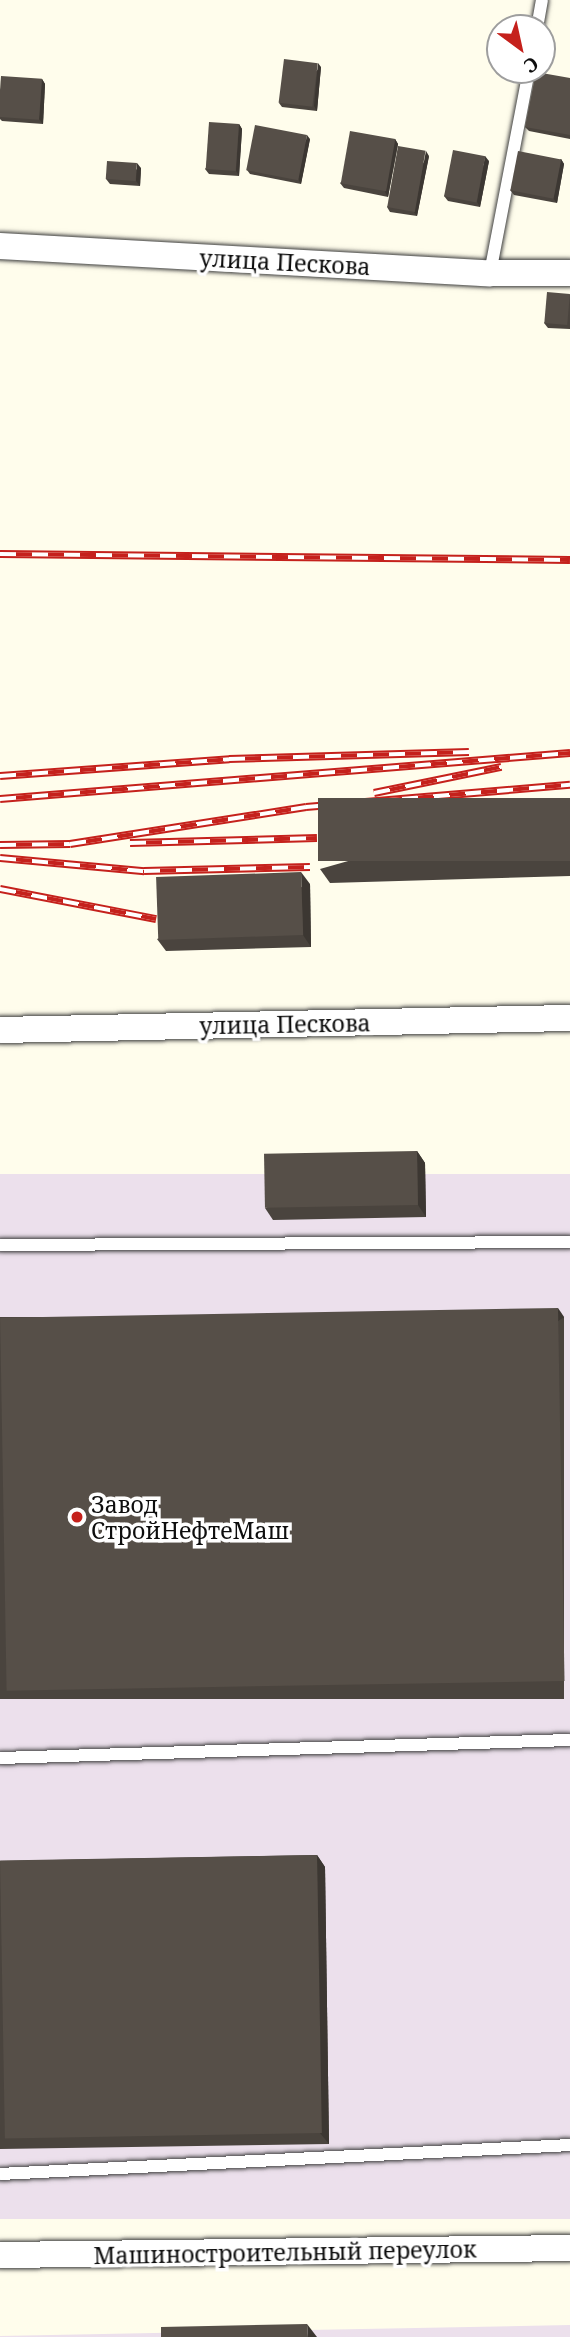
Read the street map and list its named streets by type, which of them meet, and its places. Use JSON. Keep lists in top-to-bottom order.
{
  "streets": {
    "street": ["улица Пескова", "Машиностроительный переулок"]
  },
  "places": ["Завод СтройНефтеМаш"],
  "north": "bottom right"
}
